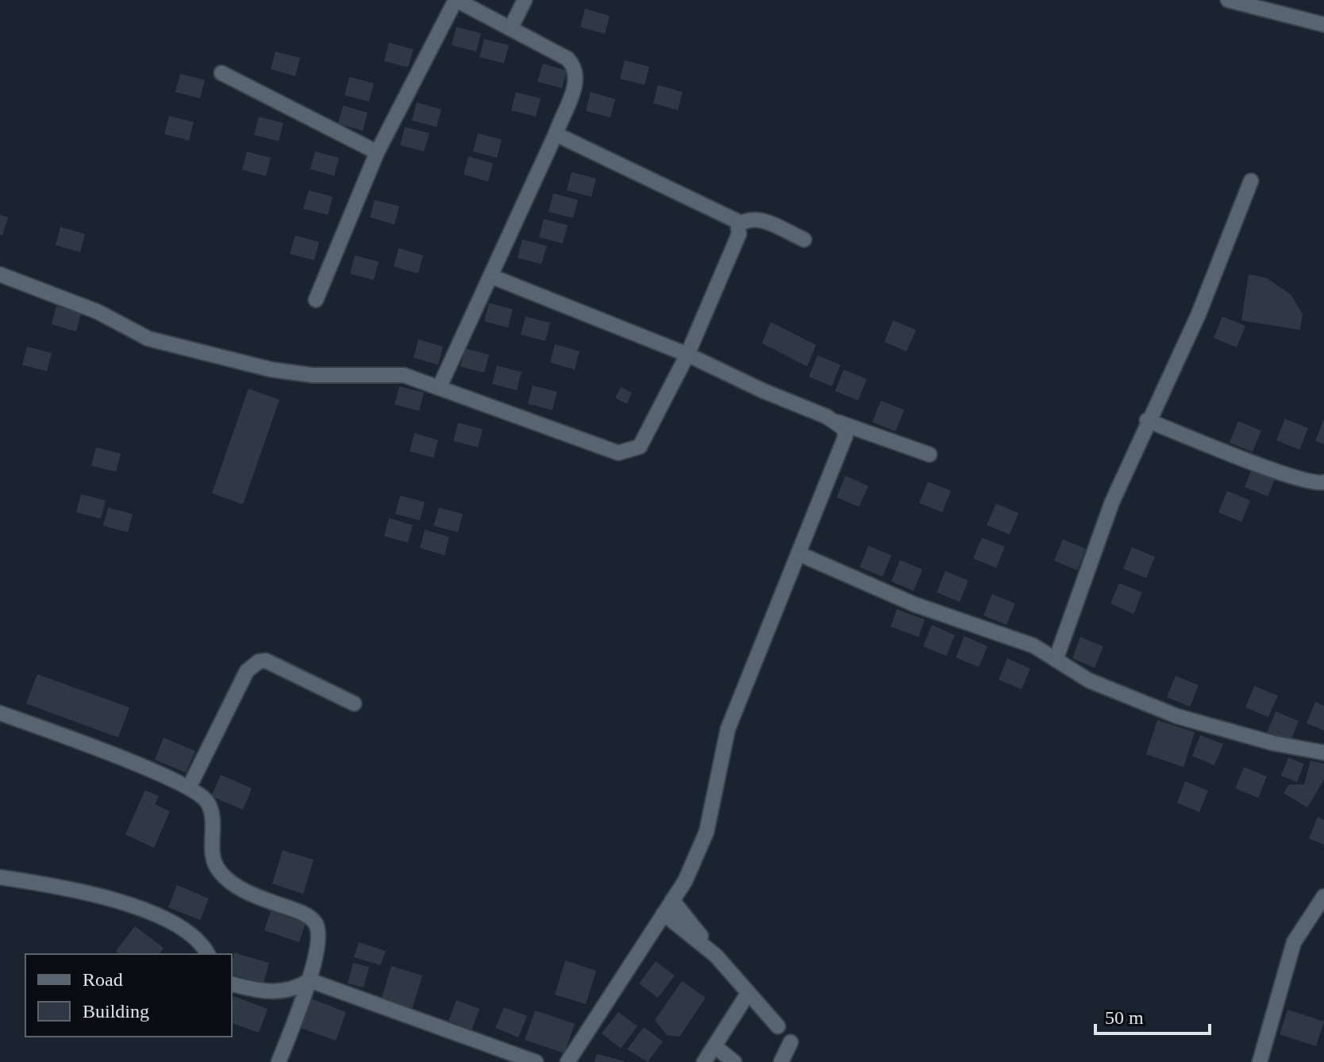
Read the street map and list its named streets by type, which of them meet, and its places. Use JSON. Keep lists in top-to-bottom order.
{
  "legend": ["Road", "Building"],
  "scale_bar": "50 m"
}
